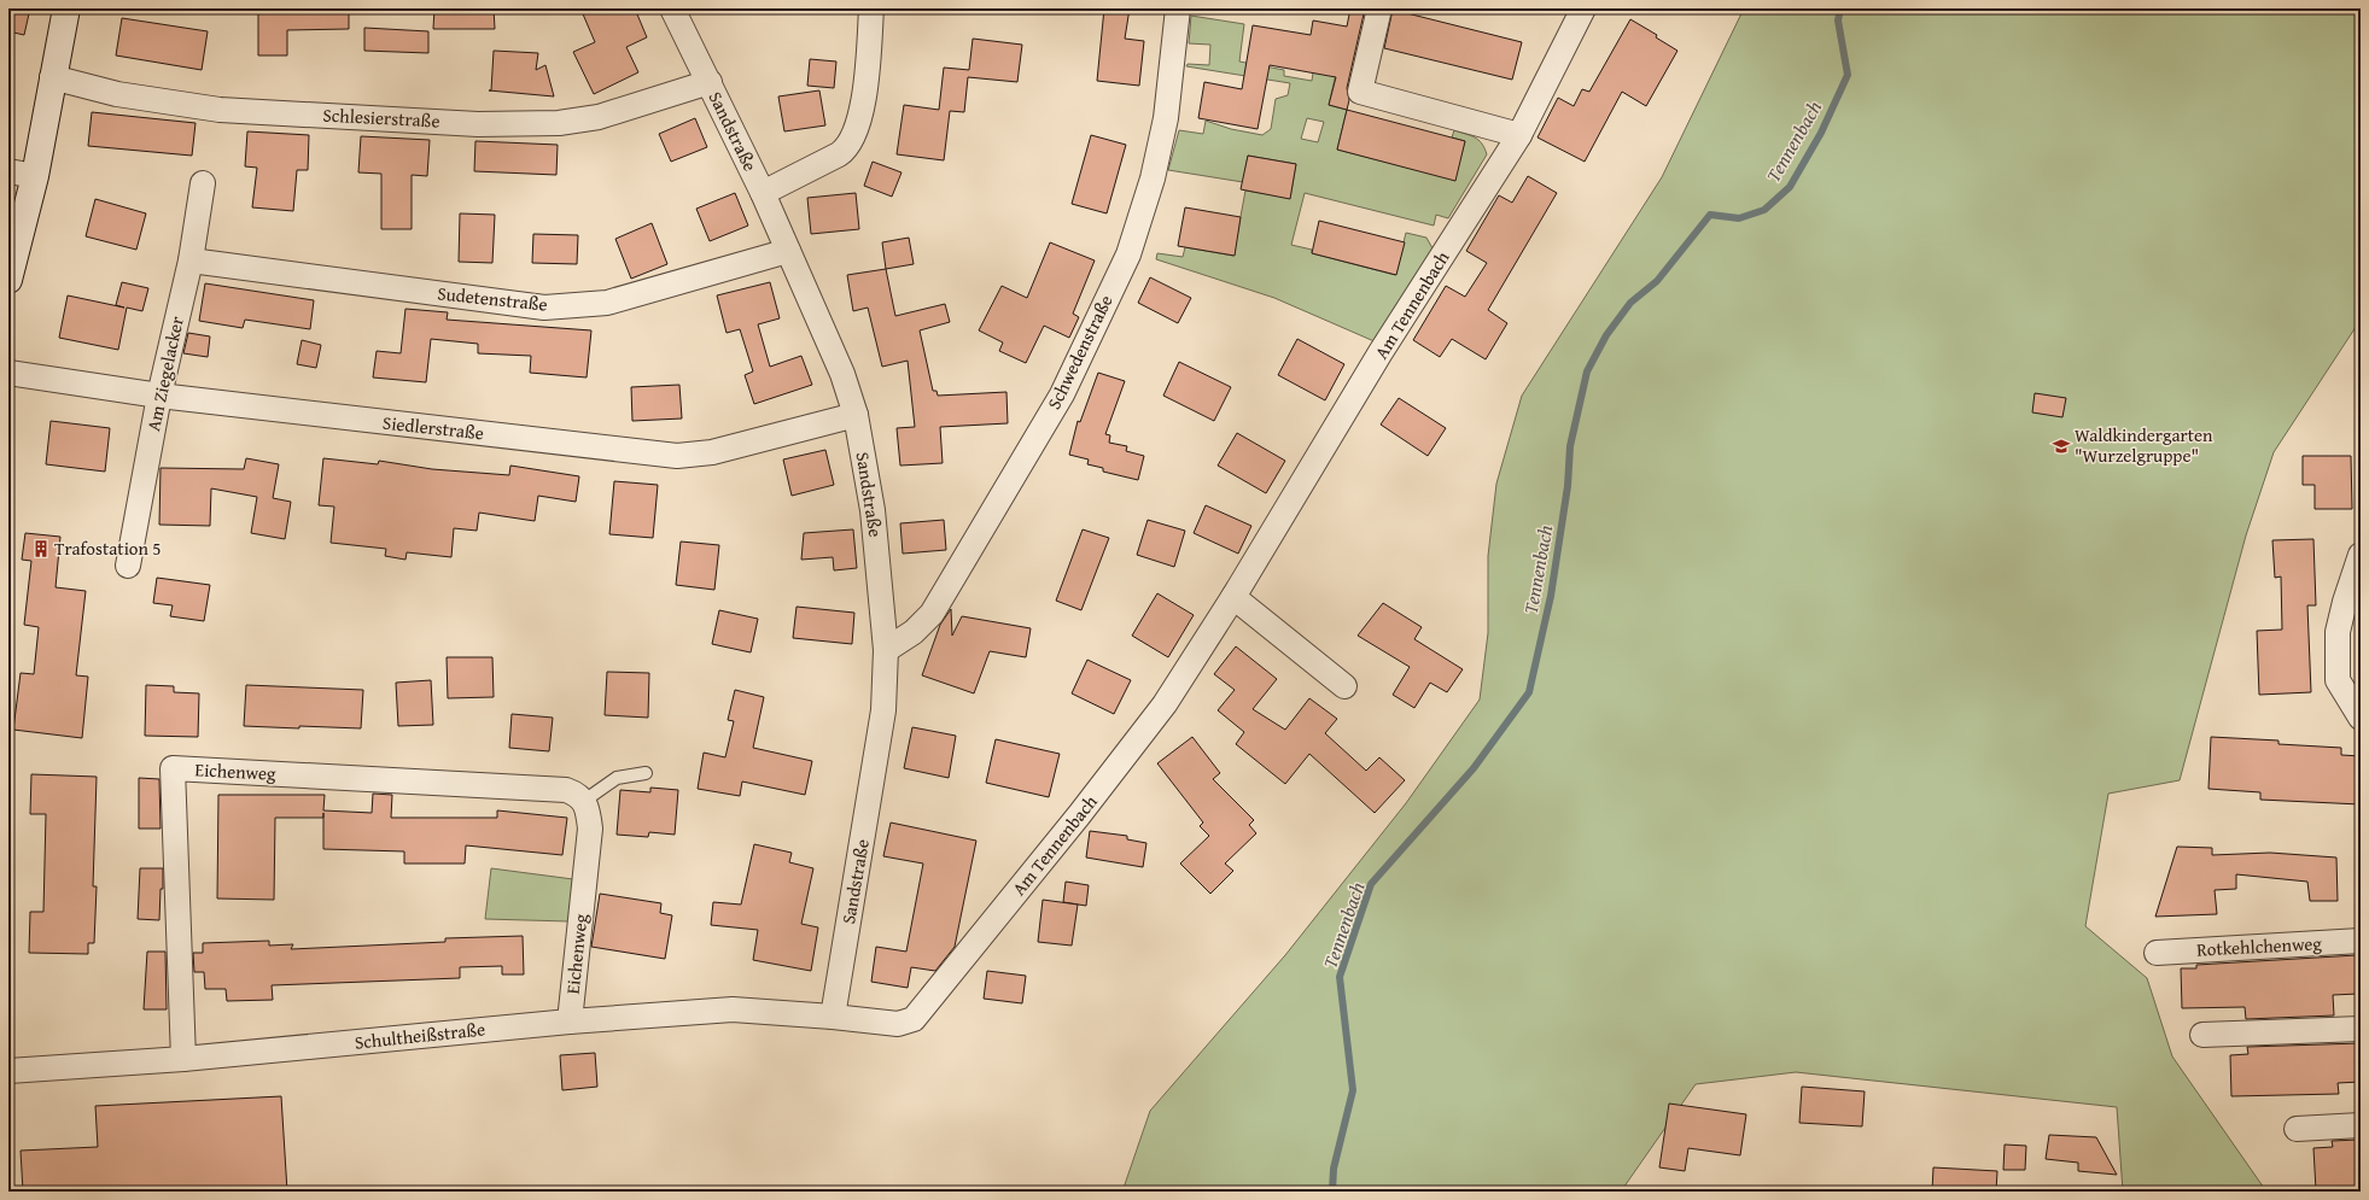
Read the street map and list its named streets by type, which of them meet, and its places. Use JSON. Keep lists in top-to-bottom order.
{
  "streets": {
    "street": [
      "Schlesierstraße",
      "Sandstraße",
      "Sudetenstraße",
      "Am Tennenbach",
      "Schwedenstraße",
      "Am Ziegelacker",
      "Siedlerstraße",
      "Eichenweg",
      "Rotkehlchenweg",
      "Schultheißstraße"
    ]
  },
  "crossings": [
    ["Schlesierstraße", "Sandstraße"],
    ["Sandstraße", "Sudetenstraße"],
    ["Sandstraße", "Am Tennenbach"],
    ["Sandstraße", "Schwedenstraße"],
    ["Sandstraße", "Siedlerstraße"],
    ["Sandstraße", "Schultheißstraße"],
    ["Sudetenstraße", "Am Ziegelacker"],
    ["Am Tennenbach", "Schultheißstraße"],
    ["Am Ziegelacker", "Siedlerstraße"],
    ["Eichenweg", "Schultheißstraße"]
  ],
  "water": ["Tennenbach"],
  "places": {
    "school or university": ["Waldkindergarten \"Wurzelgruppe\""],
    "building": ["Trafostation 5"]
  }
}
